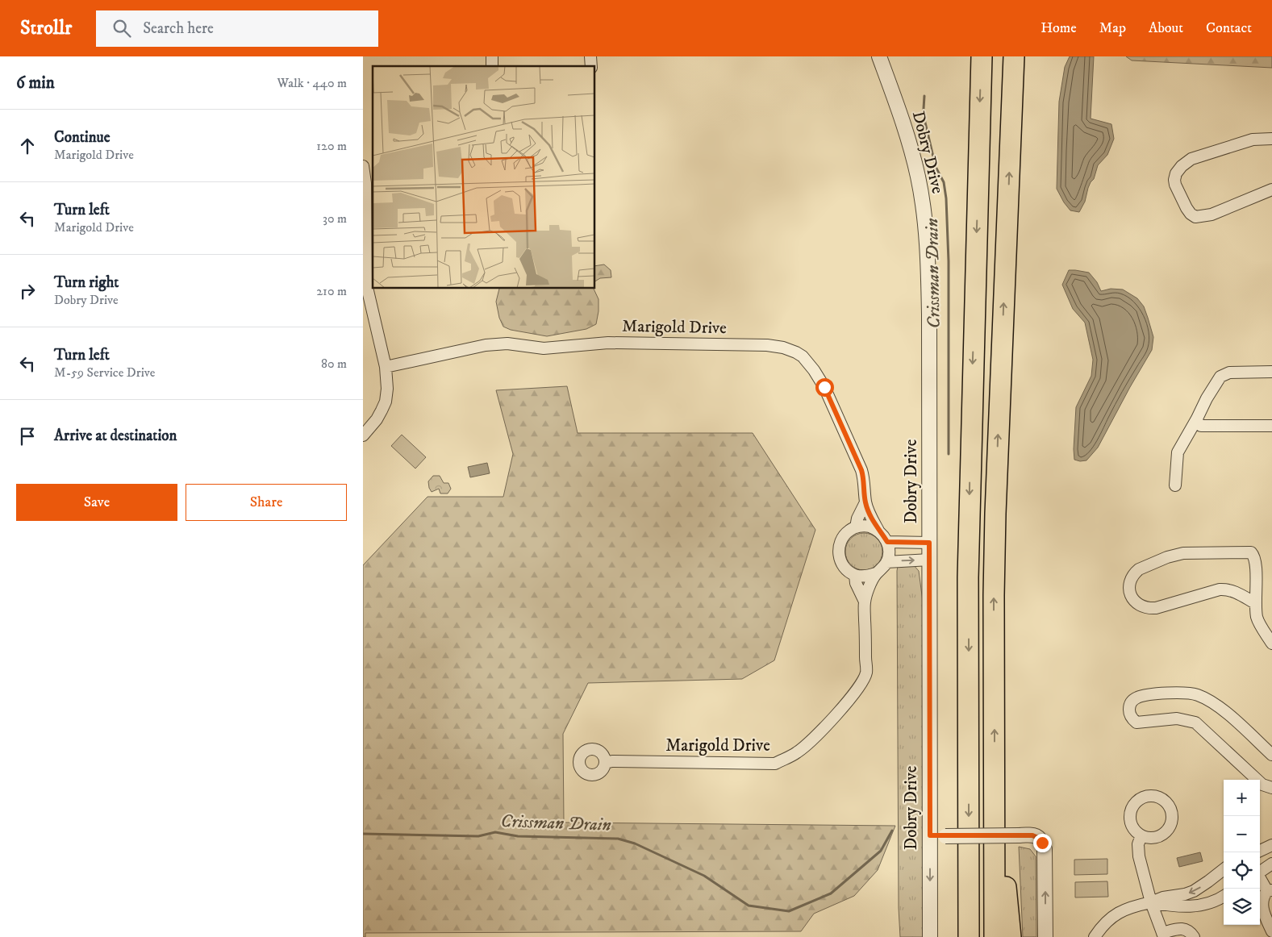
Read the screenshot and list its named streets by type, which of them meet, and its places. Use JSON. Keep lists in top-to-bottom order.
{
  "streets": {
    "street": ["Dobry Drive", "Marigold Drive"]
  },
  "water": ["Crissman Drain"],
  "page": {
    "header": "Strollr",
    "search": "Search here",
    "nav": [
      "Home",
      "Map",
      "About",
      "Contact"
    ],
    "heading": ["6 min", "Walk · 440 m"],
    "list": [
      ["Continue", "Marigold Drive", "120 m"],
      ["Turn left", "Marigold Drive", "30 m"],
      ["Turn right", "Dobry Drive", "210 m"],
      ["Turn left", "M-59 Service Drive", "80 m"],
      "Arrive at destination"
    ],
    "buttons": ["Save", "Share"],
    "map_buttons": ["+", "−"]
  }
}
